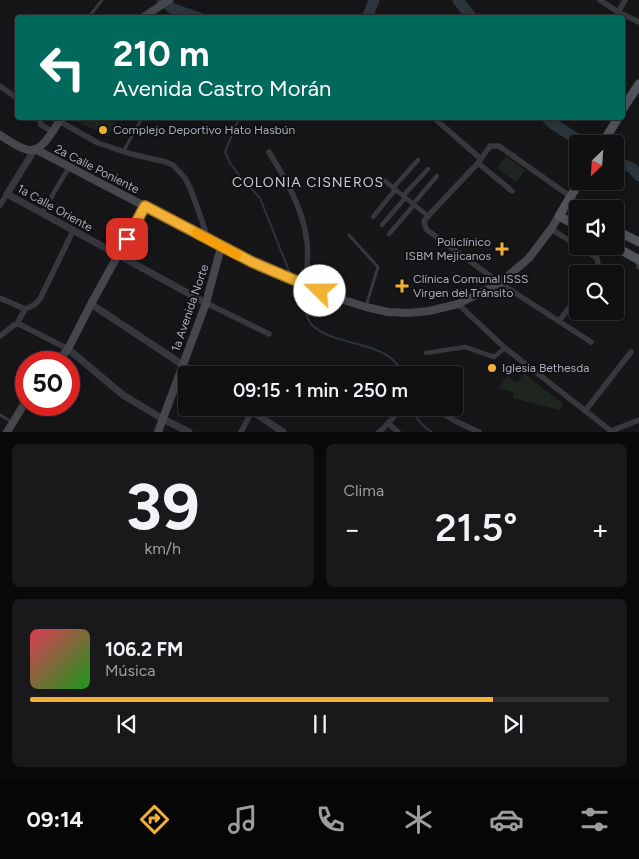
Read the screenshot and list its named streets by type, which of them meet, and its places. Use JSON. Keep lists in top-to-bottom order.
{
  "streets": {
    "main road": ["2a Calle Poniente", "1a Avenida Norte"],
    "street": ["1a Calle Oriente"]
  },
  "crossings": [
    ["2a Calle Poniente", "1a Avenida Norte"],
    ["1a Calle Oriente", "1a Avenida Norte"]
  ],
  "districts": ["COLONIA CISNEROS"],
  "places": {
    "other": ["Complejo Deportivo Hato Hasbún", "Iglesia Bethesda"],
    "health": ["Policlínico ISBM Mejicanos", "Clínica Comunal ISSS Virgen del Tránsito"]
  },
  "north": "bottom left",
  "page": {
    "turn": ["210 m", "Avenida Castro Morán"],
    "limit": "50",
    "trip": "09:15 · 1 min · 250 m",
    "tile": [
      ["39", "km/h"],
      "Clima"
    ],
    "heat": ["−", "21.5°", "+"],
    "song": ["106.2 FM", "Música"],
    "tabs": "09:14"
  }
}
